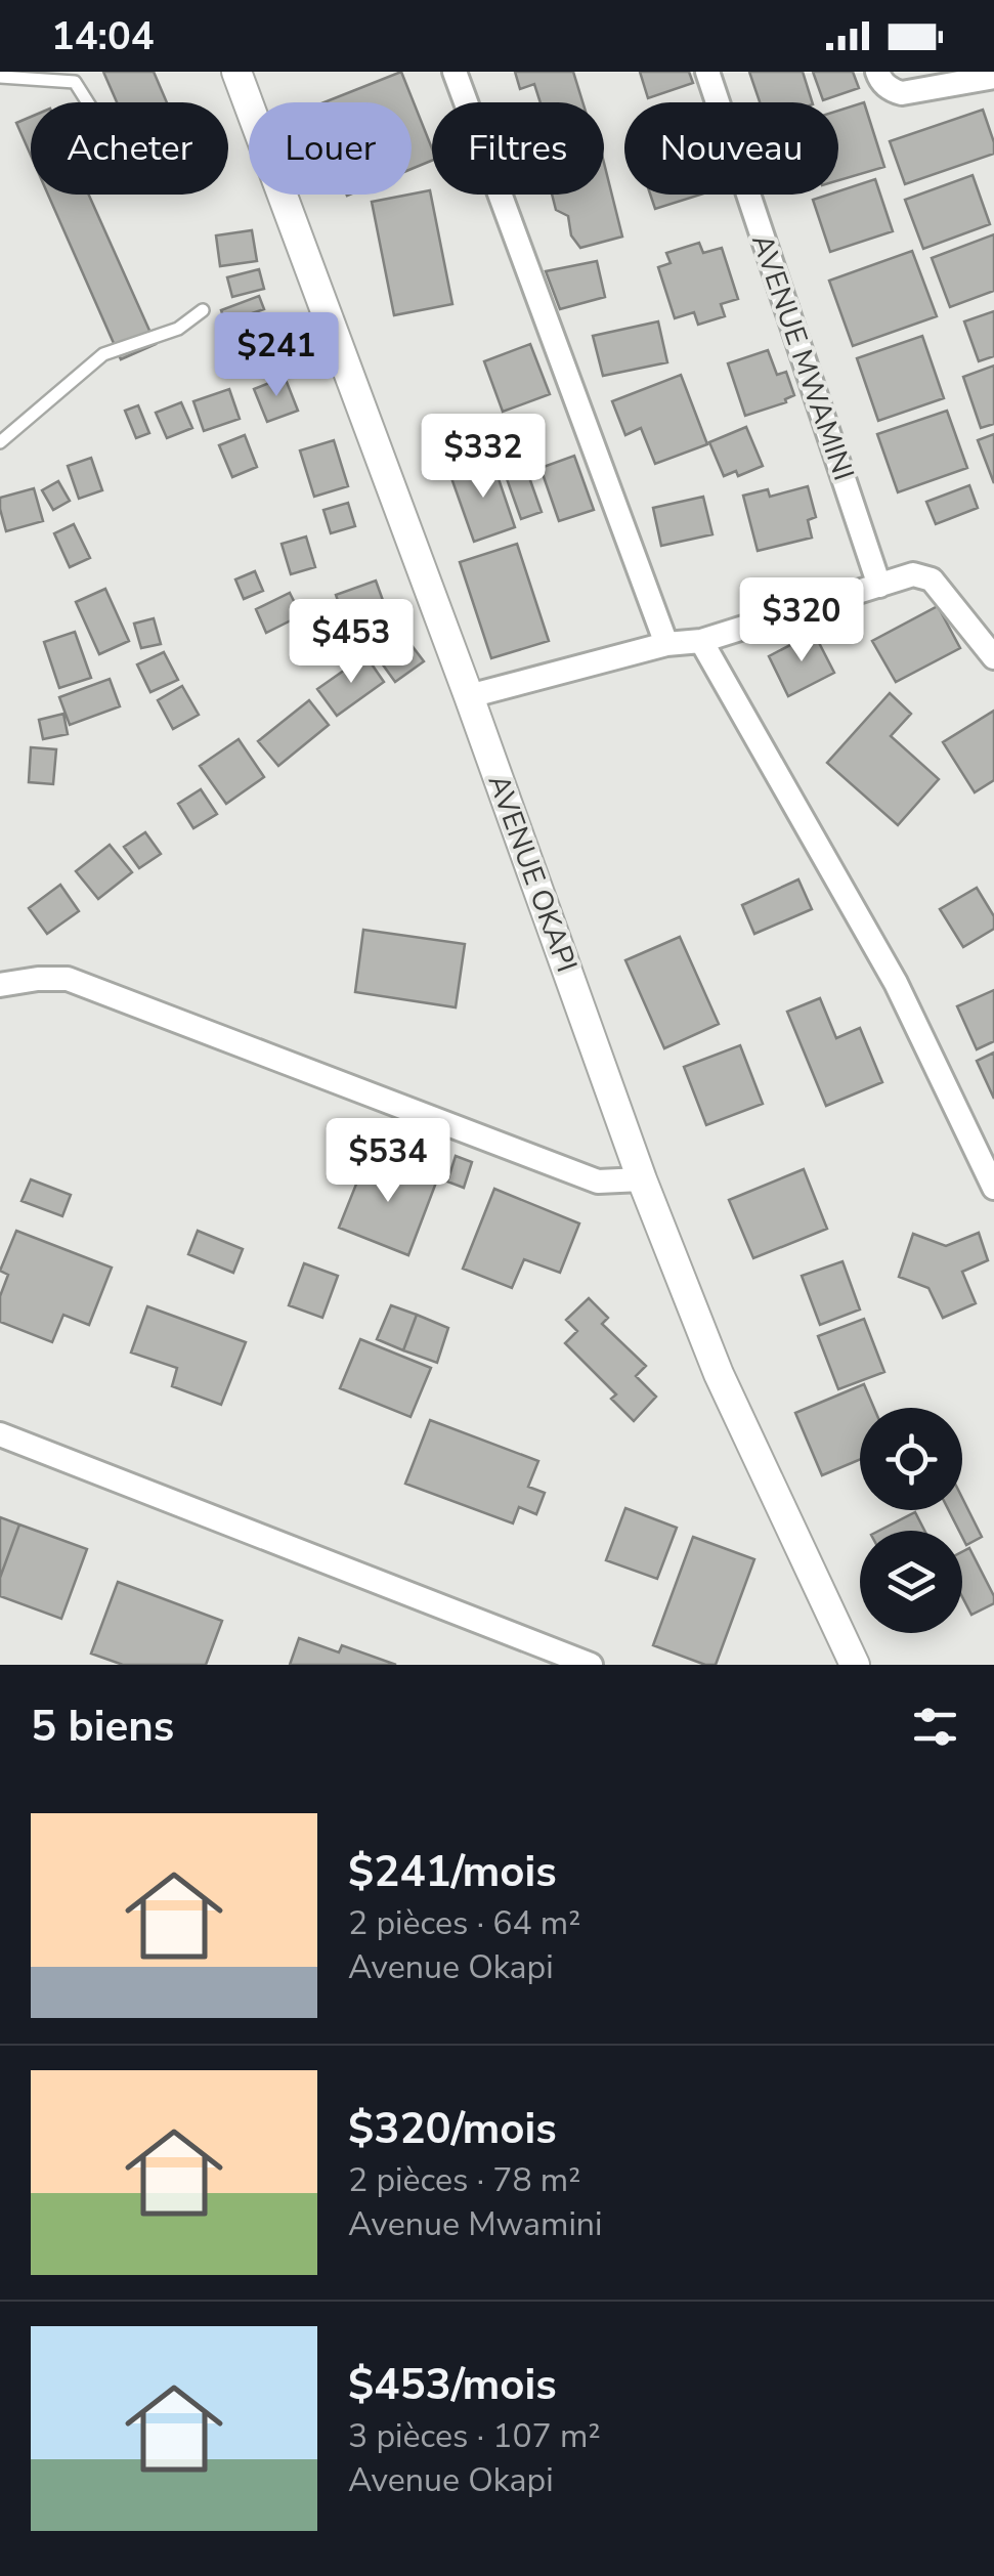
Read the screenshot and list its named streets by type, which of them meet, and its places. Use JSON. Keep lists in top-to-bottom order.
{
  "streets": {
    "street": ["AVENUE MWAMINI", "AVENUE OKAPI"]
  },
  "page": {
    "status": "14:04",
    "chip": [
      "Acheter",
      "Louer",
      "Filtres",
      "Nouveau"
    ],
    "price": [
      "$241",
      "$332",
      "$320",
      "$453",
      "$534"
    ],
    "heading": "5 biens",
    "list": [
      {
        "name": "$241/mois",
        "note": "2 pièces · 64 m² · Avenue Okapi"
      },
      {
        "name": "$320/mois",
        "note": "2 pièces · 78 m² · Avenue Mwamini"
      },
      {
        "name": "$453/mois",
        "note": "3 pièces · 107 m² · Avenue Okapi"
      }
    ]
  }
}
